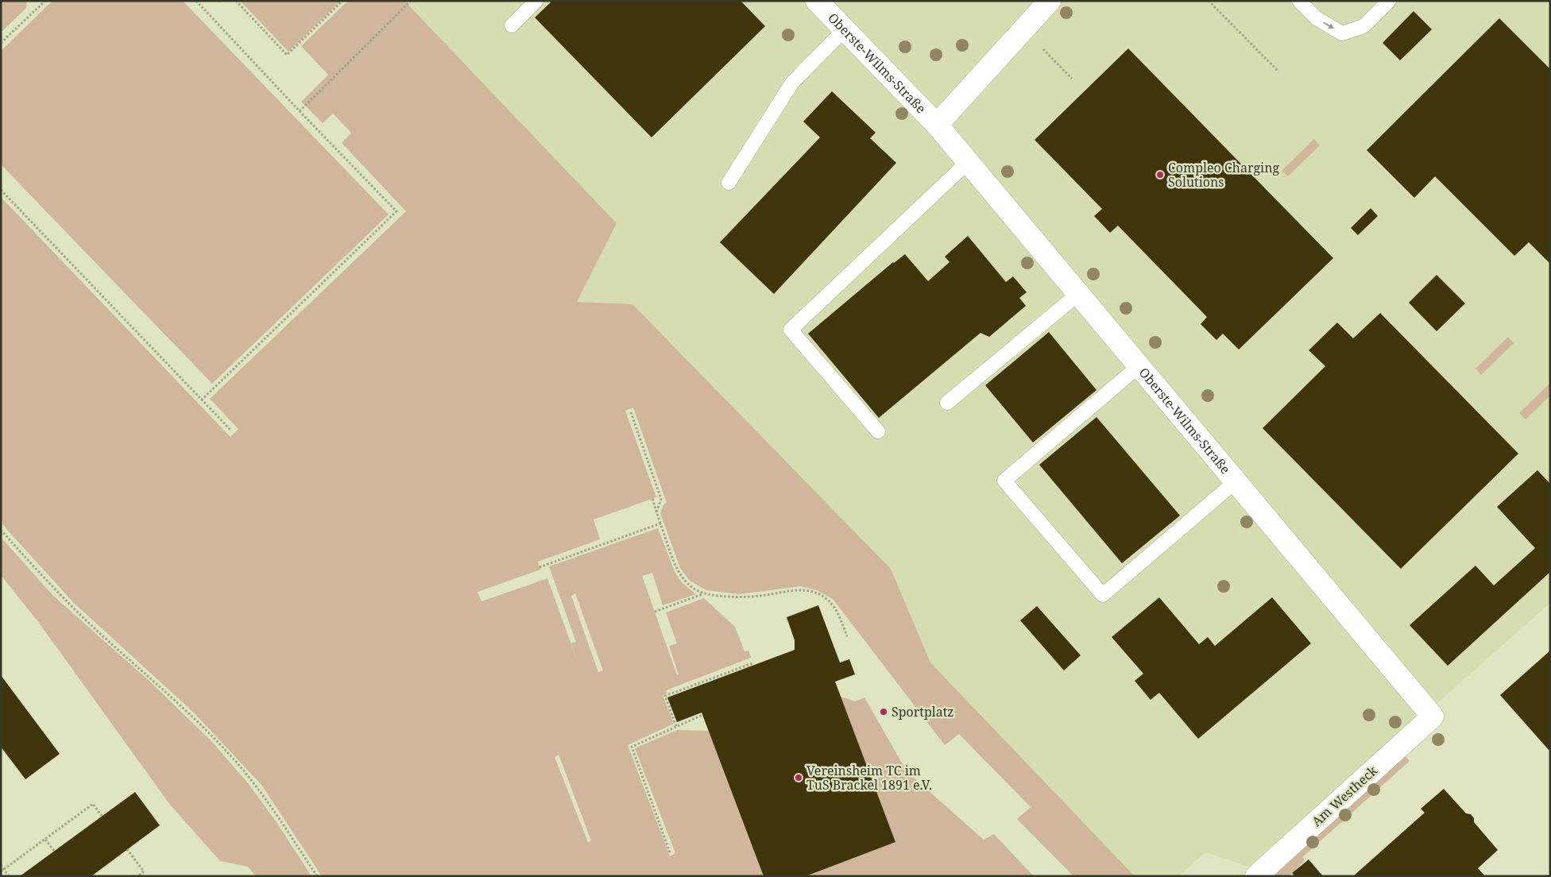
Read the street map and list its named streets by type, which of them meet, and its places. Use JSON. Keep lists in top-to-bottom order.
{
  "streets": {
    "street": ["Oberste-Wilms-Straße", "Am Westheck"]
  },
  "crossings": [
    ["Oberste-Wilms-Straße", "Am Westheck"]
  ],
  "places": ["Compleo Charging Solutions", "Sportplatz", "Vereinsheim TC im TuS Brackel 1891 e.V."]
}
